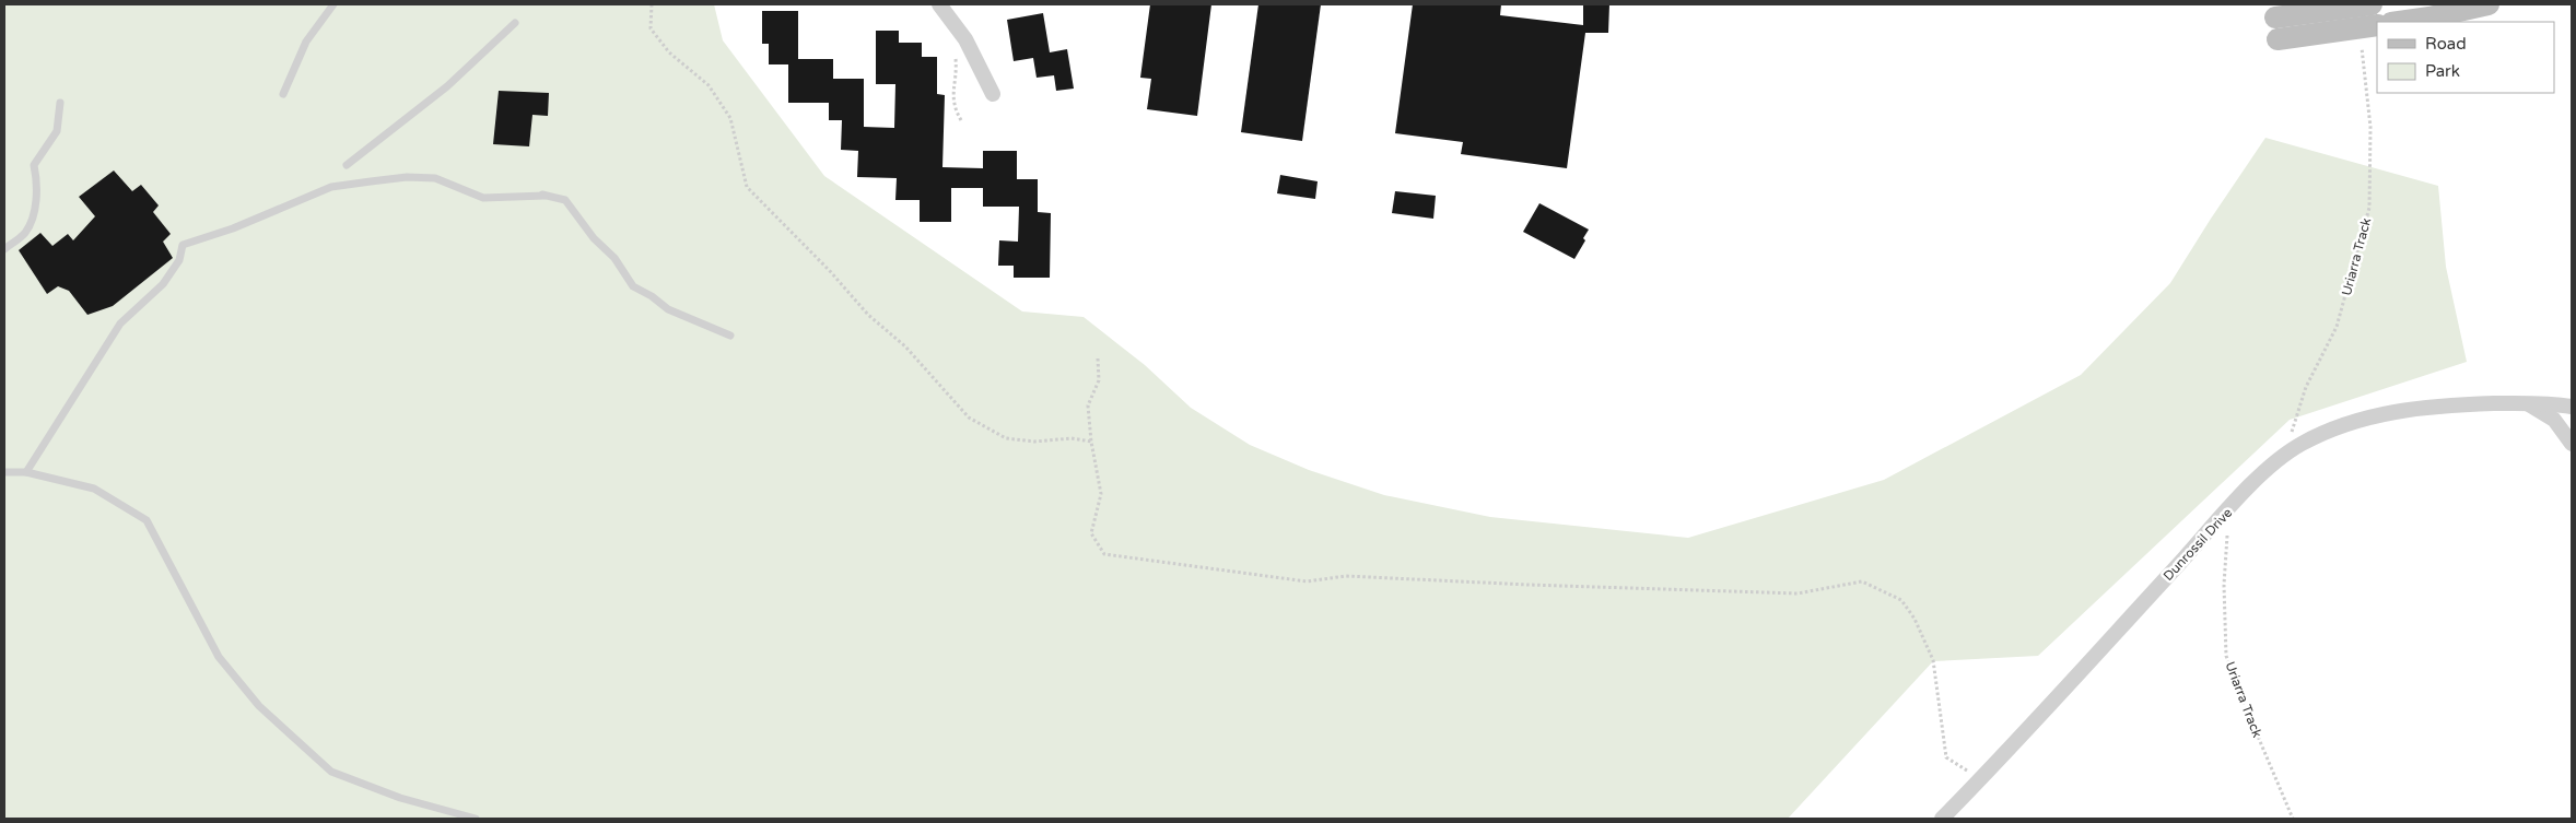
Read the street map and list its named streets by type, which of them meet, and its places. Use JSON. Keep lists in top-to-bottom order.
{
  "streets": {
    "street": ["Dunrossil Drive"],
    "path": ["Uriarra Track"]
  },
  "crossings": [
    ["Uriarra Track", "Dunrossil Drive"]
  ],
  "legend": ["Road", "Park"]
}
